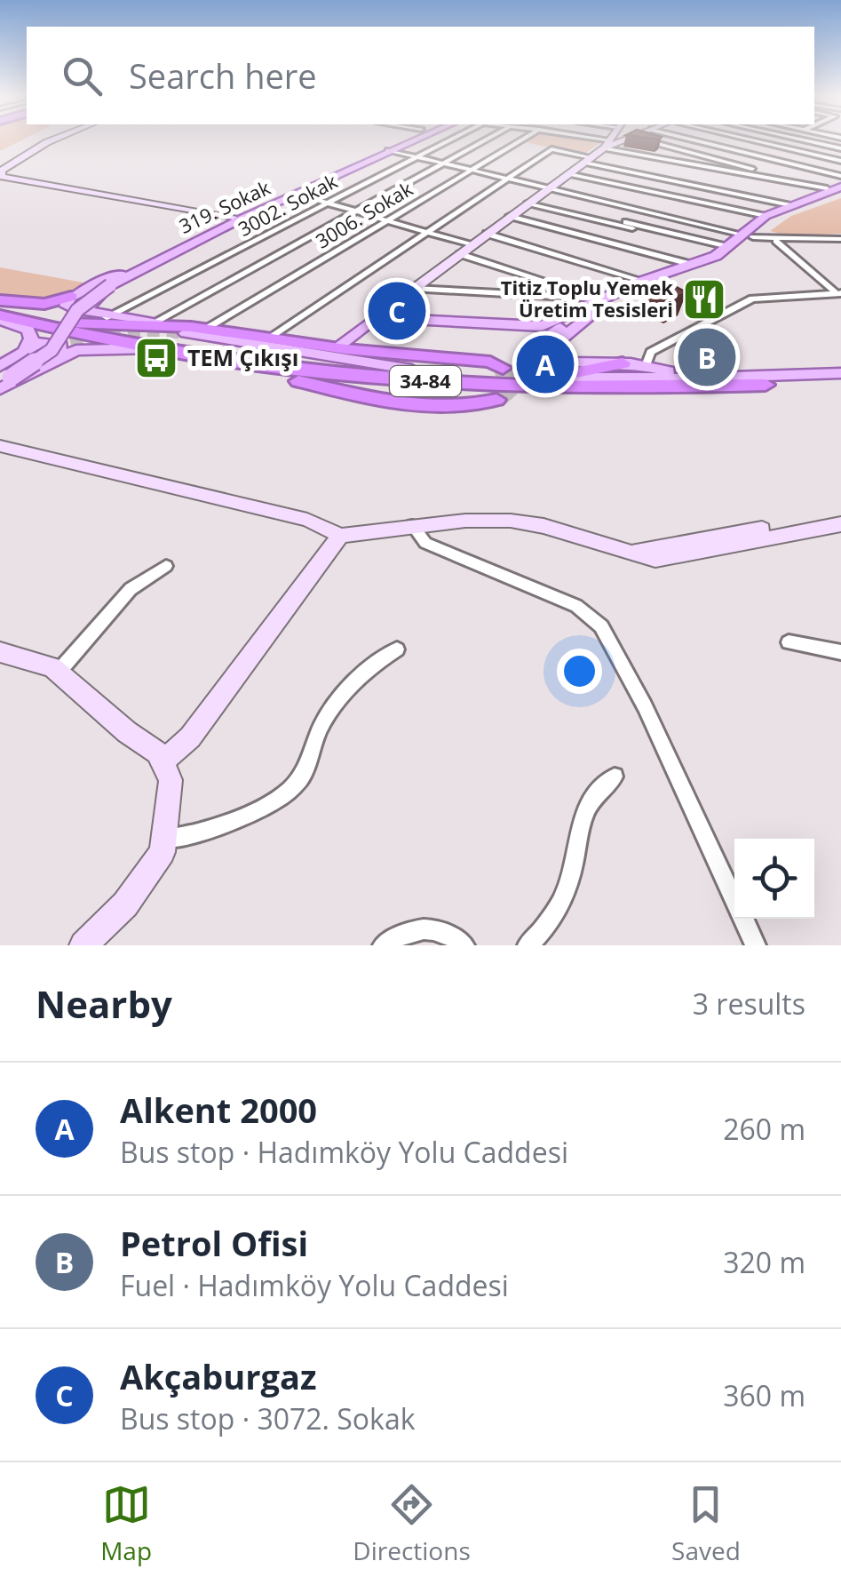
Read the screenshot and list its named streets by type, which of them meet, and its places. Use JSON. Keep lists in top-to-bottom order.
{
  "streets": {
    "highway": ["34-84"],
    "main road": ["319. Sokak"],
    "street": ["3002. Sokak", "3006. Sokak"]
  },
  "places": {
    "restaurant": ["Titiz Toplu Yemek Üretim Tesisleri"],
    "bus stop": ["TEM Çıkışı"]
  },
  "page": {
    "search": "Search here",
    "pins": ["C", "B", "A"],
    "heading": ["Nearby", "3 results"],
    "list": [
      {
        "mark": "A",
        "name": "Alkent 2000",
        "note": "Bus stop · Hadımköy Yolu Caddesi",
        "value": "260 m"
      },
      {
        "mark": "B",
        "name": "Petrol Ofisi",
        "note": "Fuel · Hadımköy Yolu Caddesi",
        "value": "320 m"
      },
      {
        "mark": "C",
        "name": "Akçaburgaz",
        "note": "Bus stop · 3072. Sokak",
        "value": "360 m"
      }
    ],
    "nav": ["Map", "Directions", "Saved"]
  }
}
